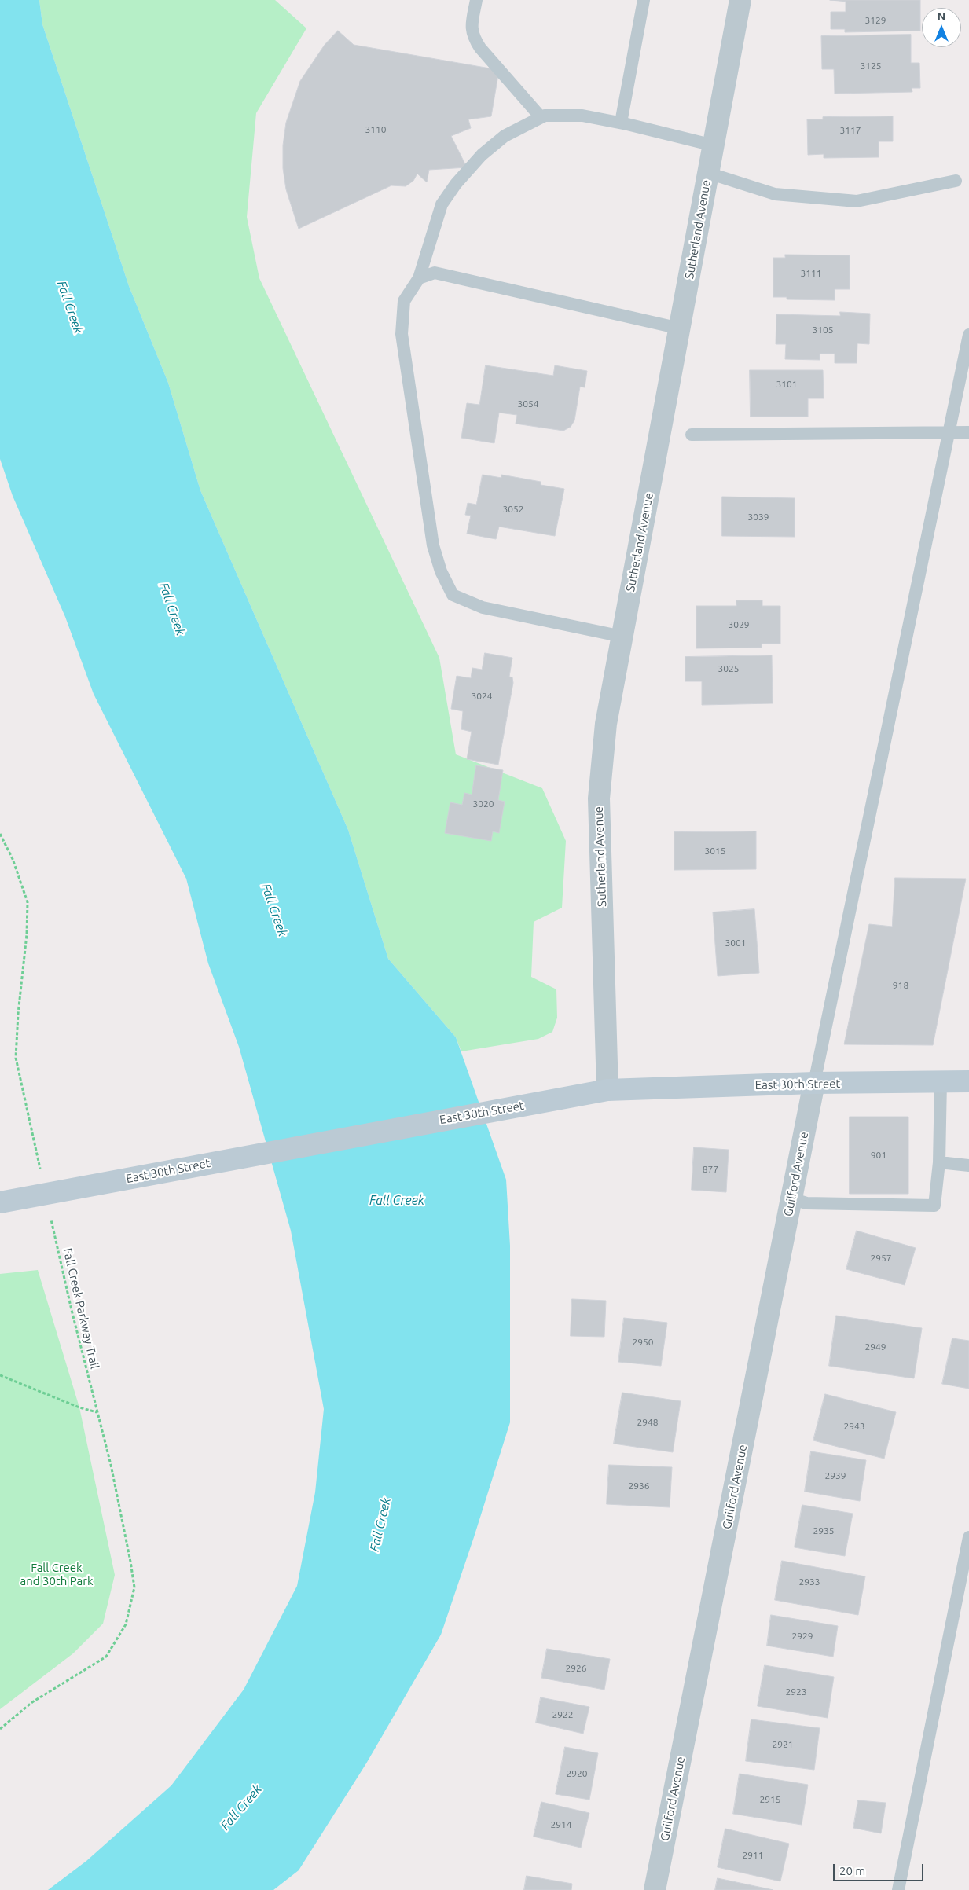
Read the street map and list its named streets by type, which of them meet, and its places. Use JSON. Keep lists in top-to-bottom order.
{
  "streets": {
    "main road": ["East 30th Street"],
    "street": ["Sutherland Avenue", "Guilford Avenue"],
    "path": ["Fall Creek Parkway Trail"]
  },
  "crossings": [
    ["Sutherland Avenue", "East 30th Street"],
    ["East 30th Street", "Guilford Avenue"]
  ],
  "water": ["Fall Creek"],
  "parks": ["Fall Creek and 30th Park"],
  "house_numbers": [
    "3129",
    "3125",
    "3110",
    "3117",
    "3111",
    "3105",
    "3101",
    "3054",
    "3052",
    "3039",
    "3029",
    "3025",
    "3024",
    "3020",
    "3015",
    "3001",
    "918",
    "901",
    "877",
    "2957",
    "2950",
    "2949",
    "2948",
    "2943",
    "2939",
    "2936",
    "2935",
    "2933",
    "2929",
    "2926",
    "2923",
    "2922",
    "2921",
    "2920",
    "2915",
    "2914",
    "2911"
  ],
  "scale_bar": "20 m",
  "north": "top"
}
